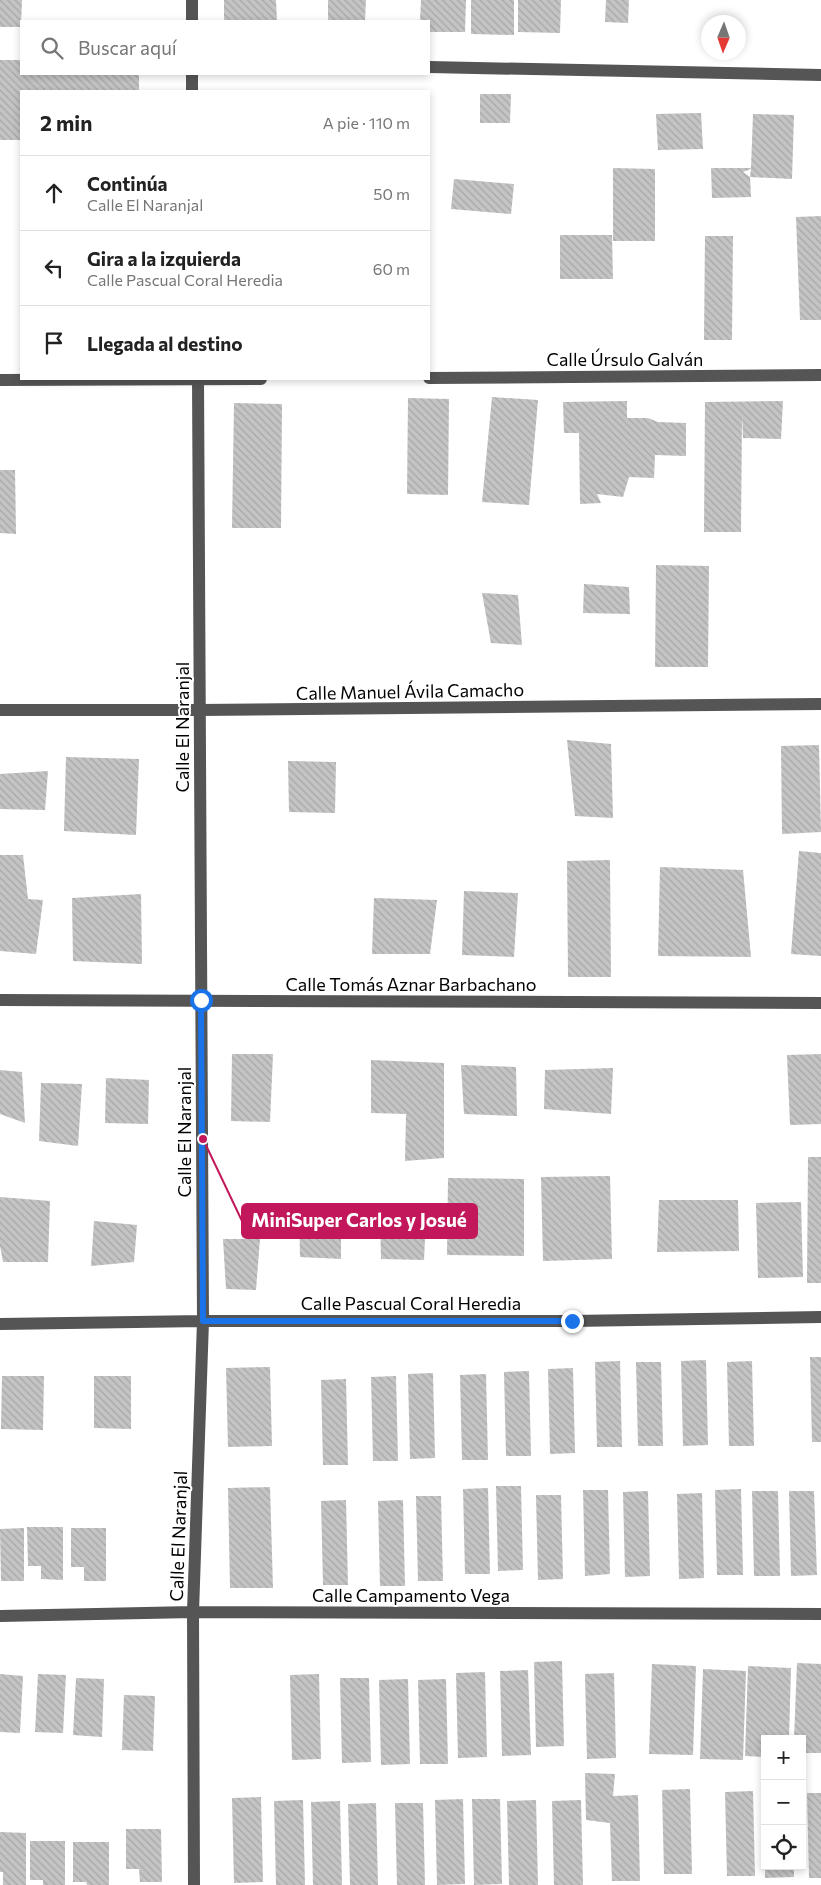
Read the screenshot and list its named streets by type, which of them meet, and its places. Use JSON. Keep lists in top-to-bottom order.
{
  "streets": {
    "street": [
      "Calle Úrsulo Galván",
      "Calle Manuel Ávila Camacho",
      "Calle El Naranjal",
      "Calle Tomás Aznar Barbachano",
      "Calle Pascual Coral Heredia",
      "Calle Campamento Vega"
    ]
  },
  "crossings": [
    ["Calle Manuel Ávila Camacho", "Calle El Naranjal"],
    ["Calle El Naranjal", "Calle Tomás Aznar Barbachano"],
    ["Calle El Naranjal", "Calle Pascual Coral Heredia"],
    ["Calle El Naranjal", "Calle Campamento Vega"]
  ],
  "places": ["MiniSuper Carlos y Josué"],
  "north": "bottom",
  "page": {
    "search": "Buscar aquí",
    "heading": ["2 min", "A pie · 110 m"],
    "list": [
      ["Continúa", "Calle El Naranjal", "50 m"],
      ["Gira a la izquierda", "Calle Pascual Coral Heredia", "60 m"],
      "Llegada al destino"
    ],
    "map_buttons": ["+", "−"]
  }
}
